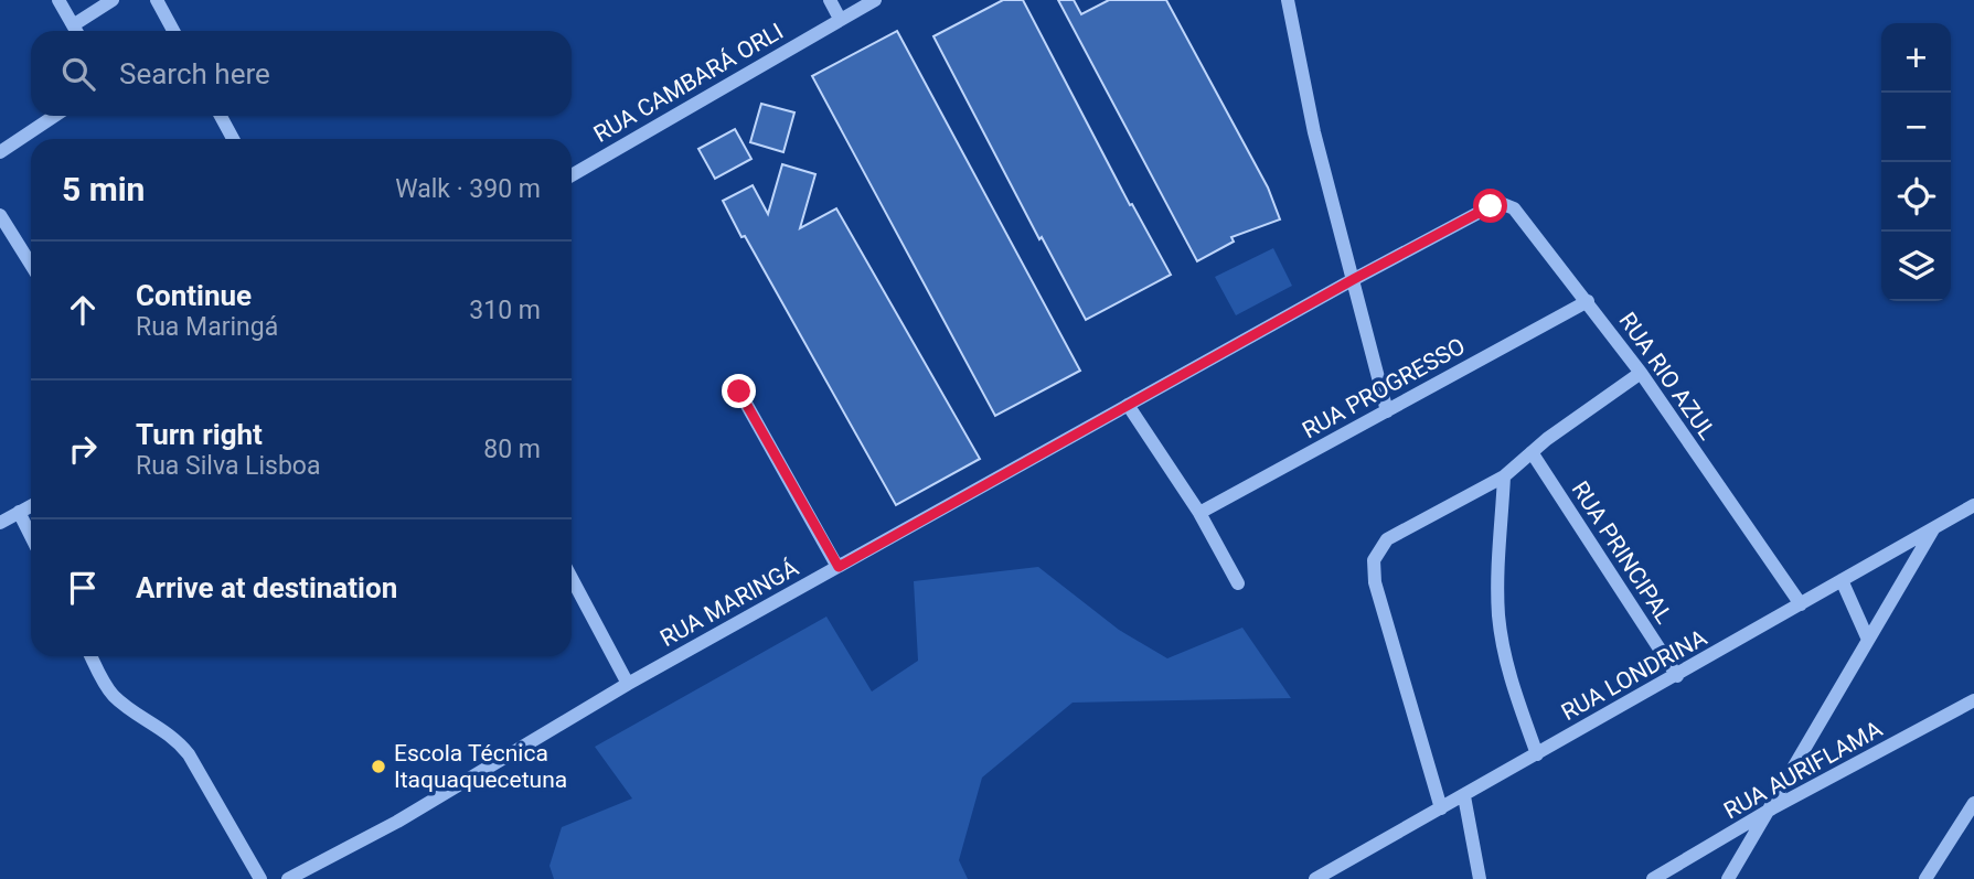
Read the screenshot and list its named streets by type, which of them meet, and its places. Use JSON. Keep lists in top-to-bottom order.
{
  "streets": {
    "street": [
      "RUA CAMBARÁ ORLI",
      "RUA RIO AZUL",
      "RUA PROGRESSO",
      "RUA PRINCIPAL",
      "RUA MARINGÁ",
      "RUA LONDRINA",
      "RUA AURIFLAMA"
    ]
  },
  "crossings": [
    ["RUA RIO AZUL", "RUA PROGRESSO"],
    ["RUA RIO AZUL", "RUA MARINGÁ"],
    ["RUA RIO AZUL", "RUA LONDRINA"],
    ["RUA PRINCIPAL", "RUA LONDRINA"]
  ],
  "places": ["Escola Técnica Itaquaquecetuna"],
  "page": {
    "map_buttons": ["+", "−"],
    "search": "Search here",
    "heading": ["5 min", "Walk · 390 m"],
    "list": [
      ["Continue", "Rua Maringá", "310 m"],
      ["Turn right", "Rua Silva Lisboa", "80 m"],
      "Arrive at destination"
    ]
  }
}
